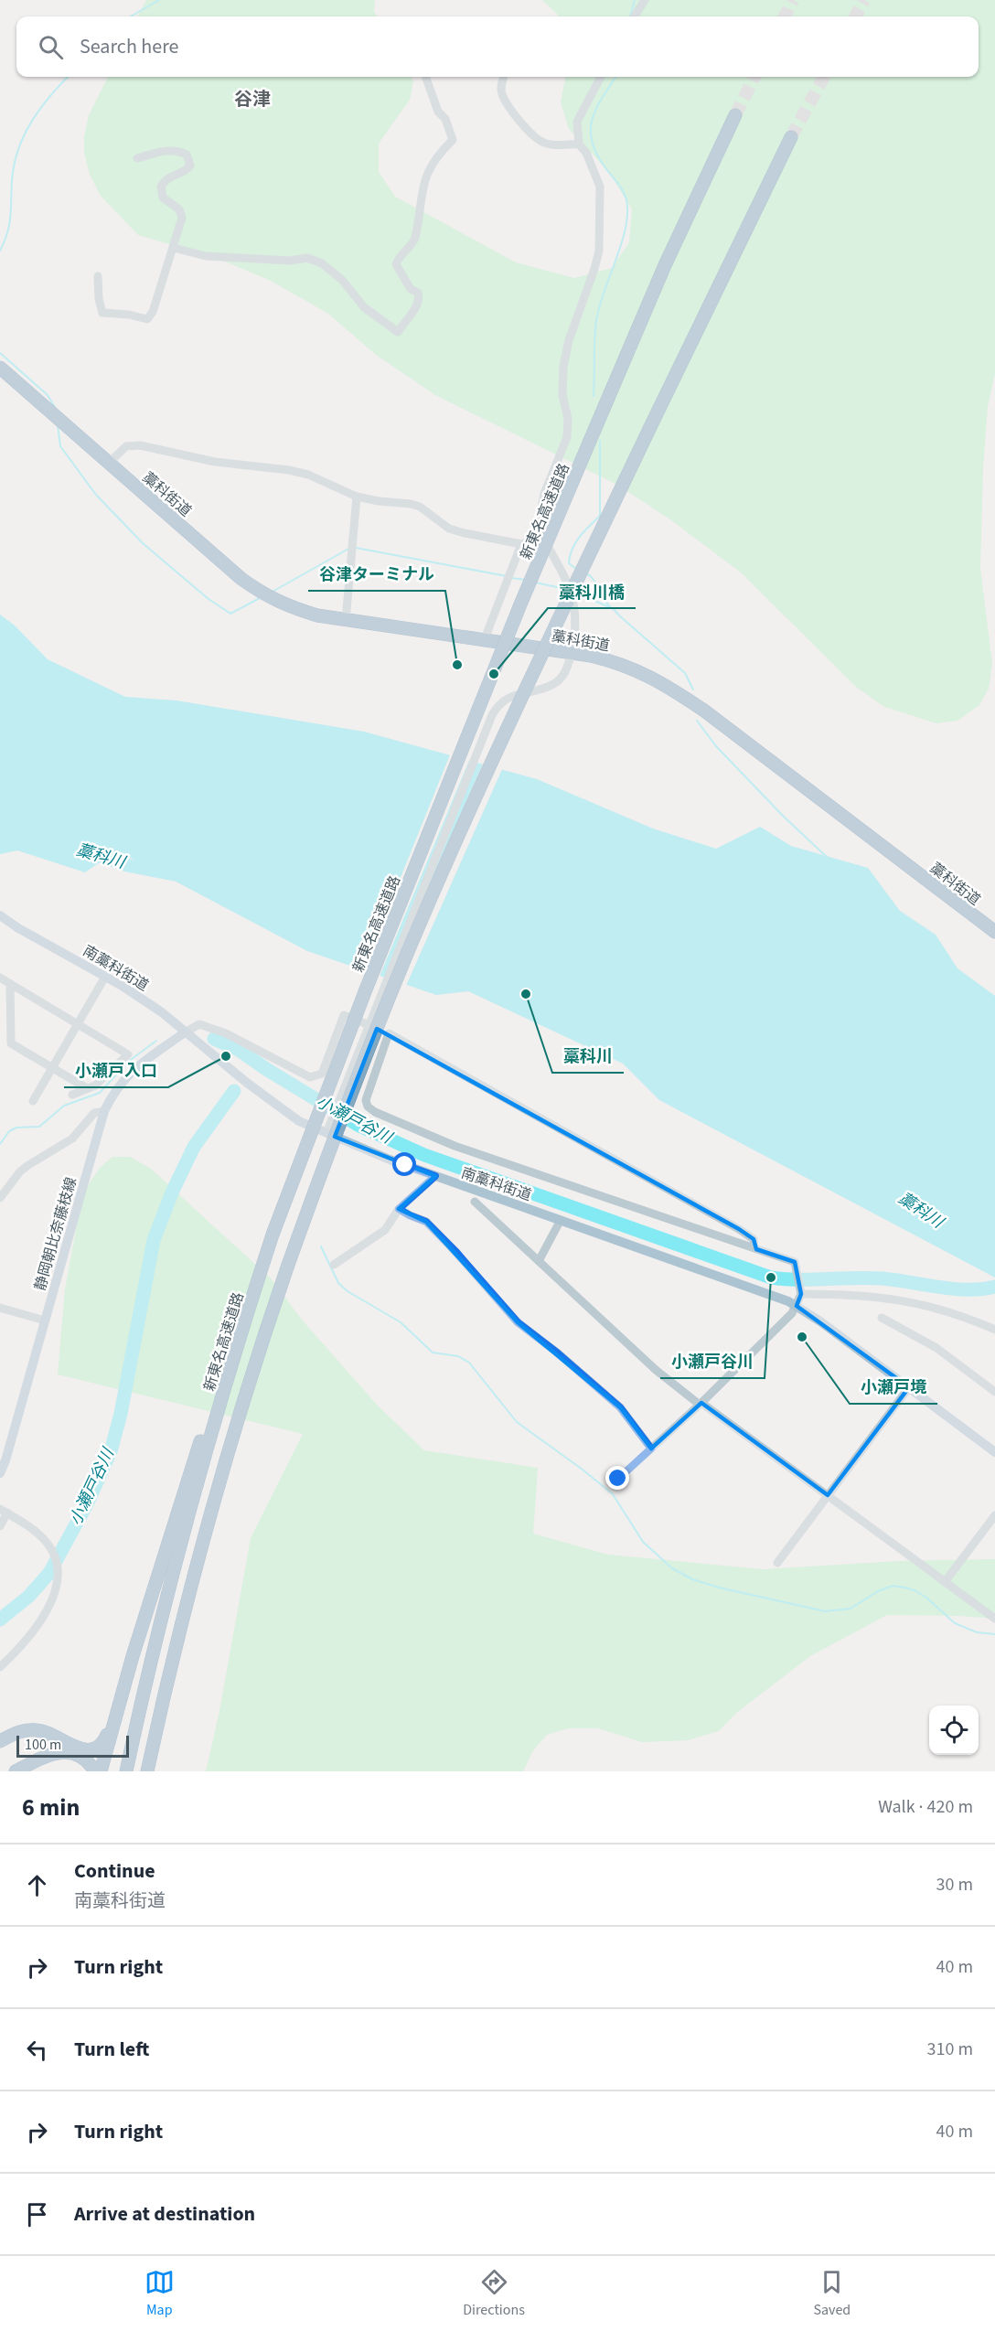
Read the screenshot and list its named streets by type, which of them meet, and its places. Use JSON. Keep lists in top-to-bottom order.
{
  "streets": {
    "highway": ["藁科街道", "新東名高速道路"],
    "main road": ["南藁科街道", "静岡朝比奈藤枝線"]
  },
  "crossings": [
    ["南藁科街道", "静岡朝比奈藤枝線"]
  ],
  "districts": ["谷津"],
  "water": ["藁科川", "小瀬戸谷川"],
  "places": [
    "谷津ターミナル",
    "藁科川橋",
    "藁科川",
    "小瀬戸入口",
    "小瀬戸谷川",
    "小瀬戸境"
  ],
  "scale_bar": "100 m",
  "page": {
    "search": "Search here",
    "scale": "100 m",
    "heading": ["6 min", "Walk · 420 m"],
    "list": [
      ["Continue", "南藁科街道", "30 m"],
      ["Turn right", "40 m"],
      ["Turn left", "310 m"],
      ["Turn right", "40 m"],
      "Arrive at destination"
    ],
    "nav": ["Map", "Directions", "Saved"]
  }
}
